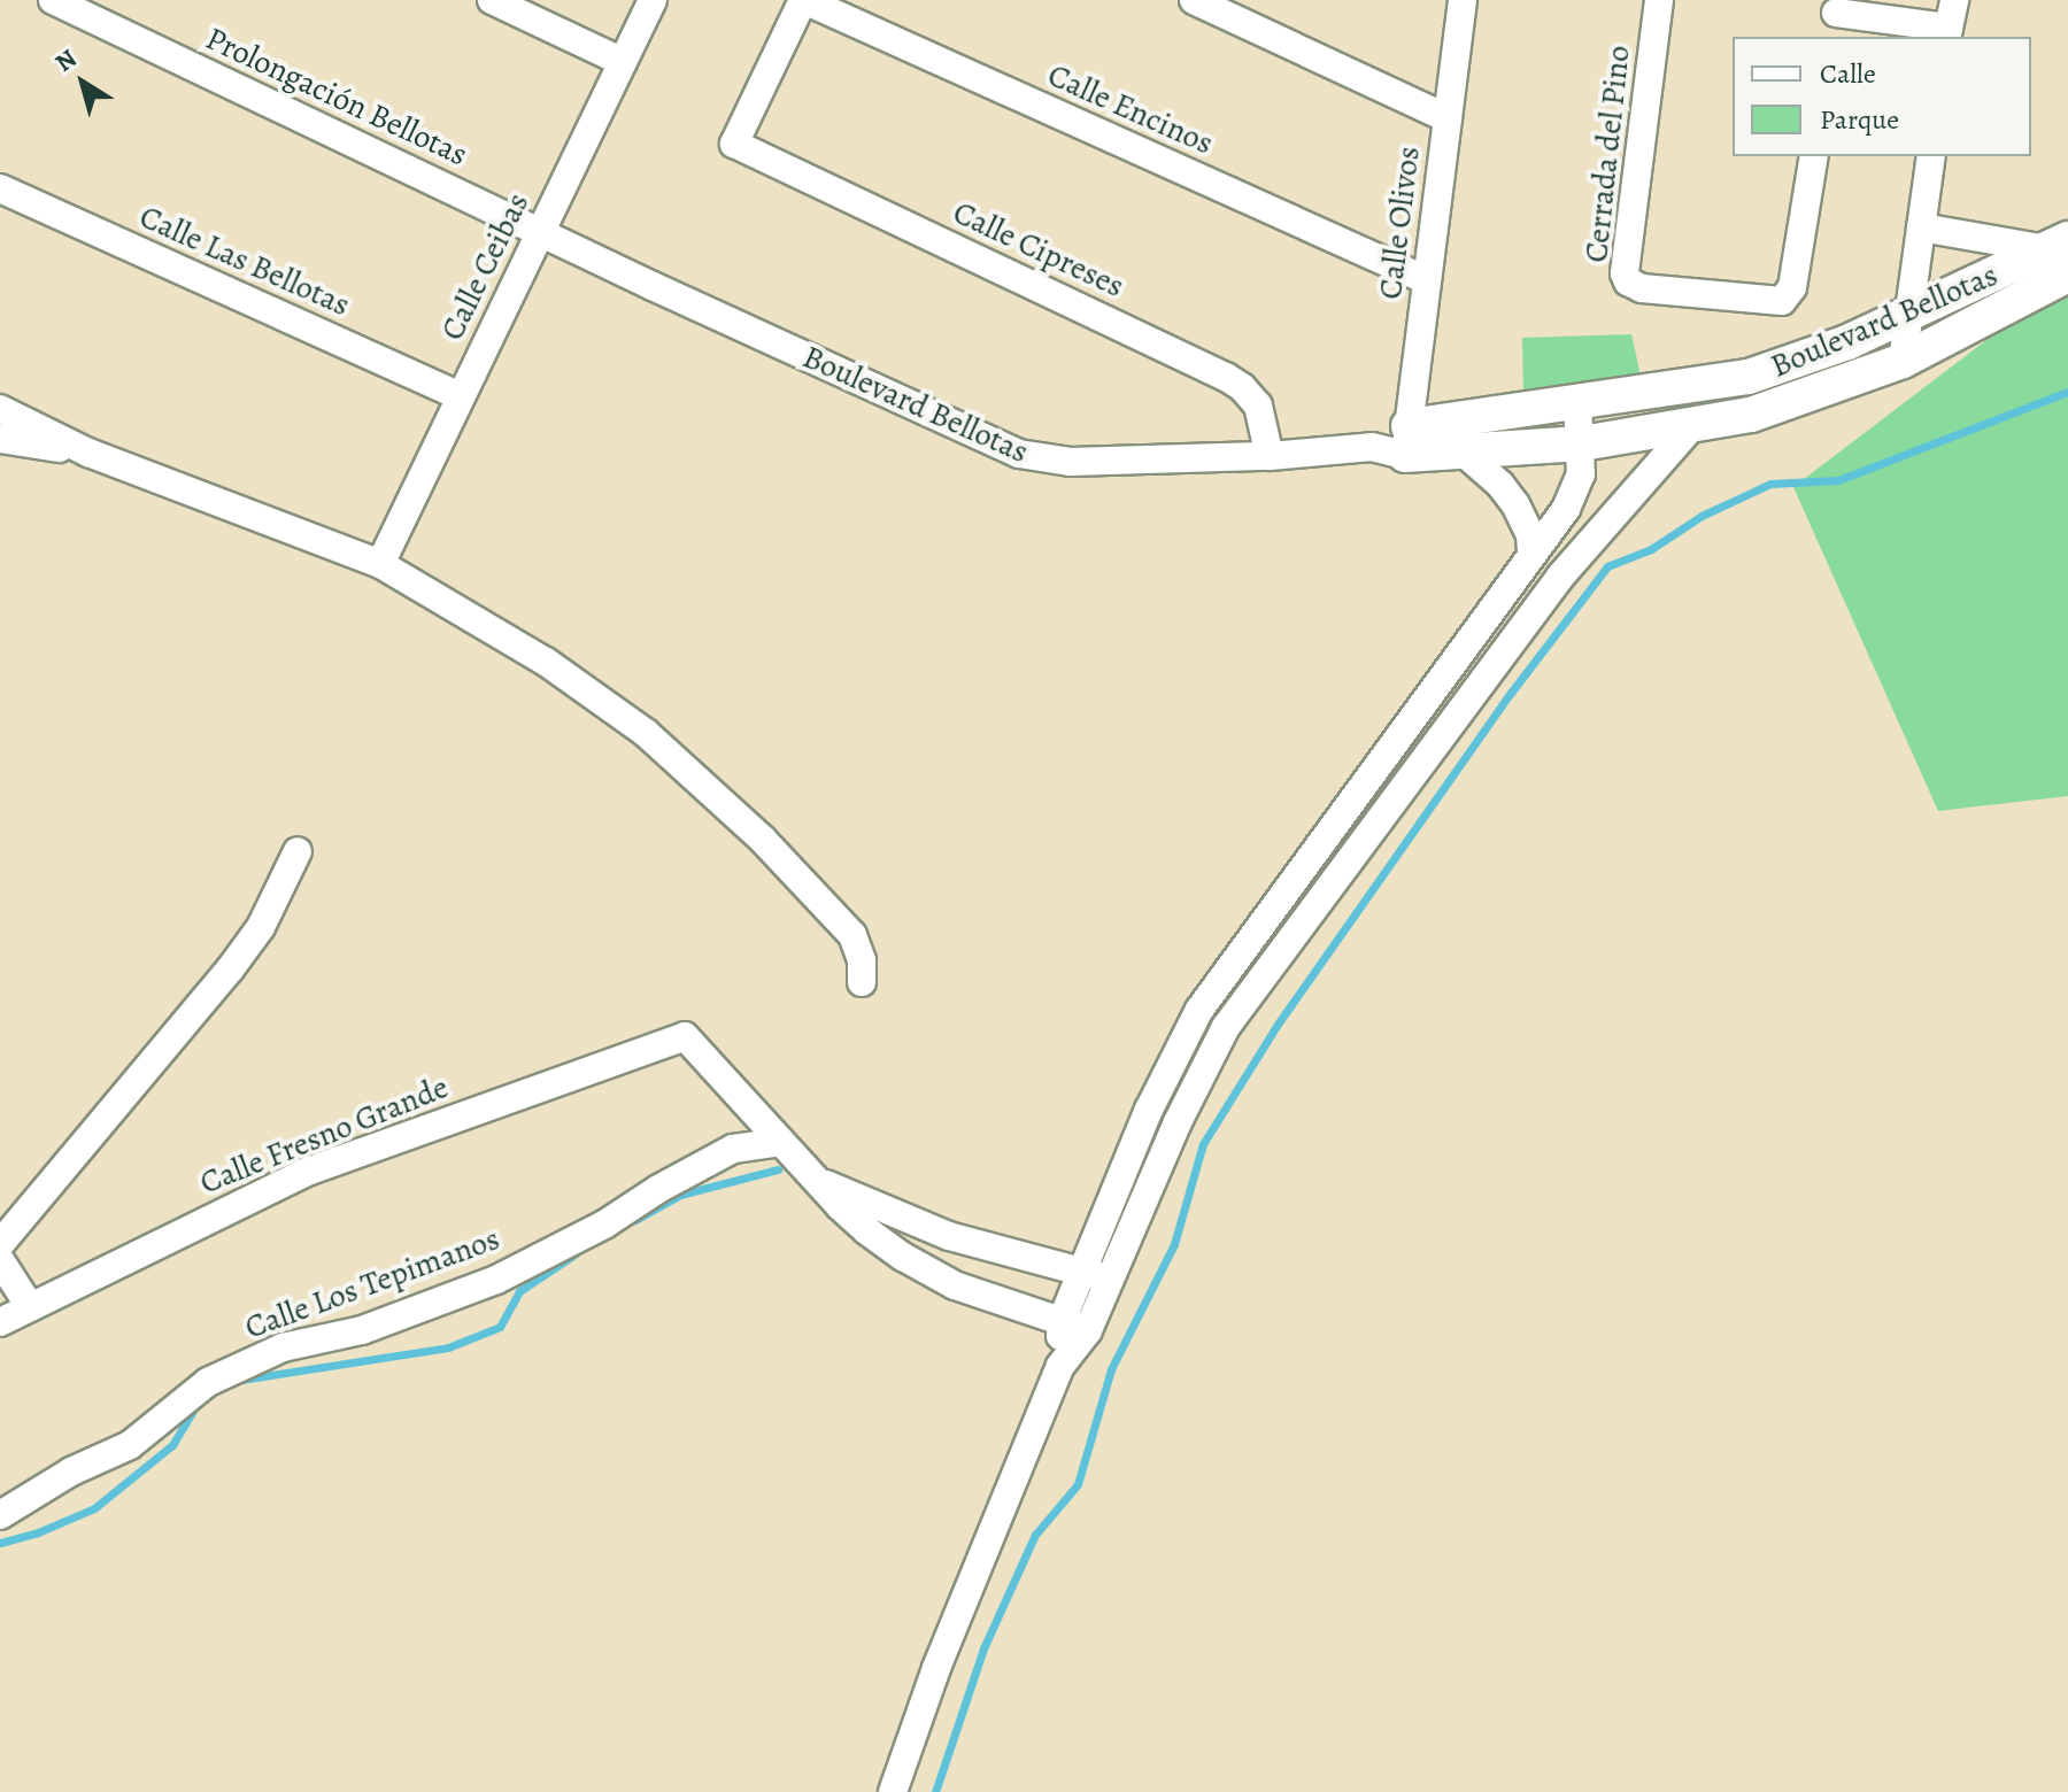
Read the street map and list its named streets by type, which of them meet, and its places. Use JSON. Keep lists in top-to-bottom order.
{
  "streets": {
    "street": [
      "Prolongación Bellotas",
      "Calle Encinos",
      "Cerrada del Pino",
      "Calle Olivos",
      "Calle Cipreses",
      "Calle Las Bellotas",
      "Calle Ceibas",
      "Boulevard Bellotas",
      "Calle Fresno Grande",
      "Calle Los Tepimanos"
    ]
  },
  "crossings": [
    ["Prolongación Bellotas", "Calle Ceibas"],
    ["Prolongación Bellotas", "Boulevard Bellotas"],
    ["Calle Encinos", "Calle Olivos"],
    ["Calle Encinos", "Calle Cipreses"],
    ["Calle Olivos", "Boulevard Bellotas"],
    ["Calle Cipreses", "Boulevard Bellotas"],
    ["Calle Las Bellotas", "Calle Ceibas"],
    ["Calle Ceibas", "Boulevard Bellotas"],
    ["Calle Fresno Grande", "Calle Los Tepimanos"]
  ],
  "legend": ["Calle", "Parque"],
  "north": "top left"
}
